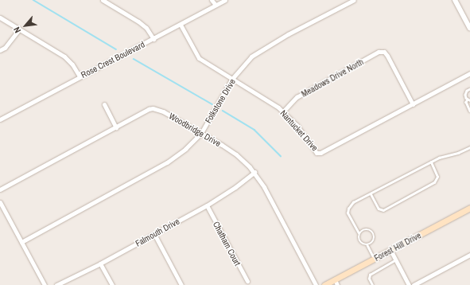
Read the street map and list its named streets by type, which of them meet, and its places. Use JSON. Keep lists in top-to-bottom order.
{
  "streets": {
    "main road": ["Forest Hill Drive"],
    "street": [
      "Rose Crest Boulevard",
      "Meadows Drive North",
      "Folkstone Drive",
      "Woodbridge Drive",
      "Nantucket Drive",
      "Falmouth Drive",
      "Chatham Court"
    ]
  },
  "crossings": [
    ["Rose Crest Boulevard", "Nantucket Drive"],
    ["Meadows Drive North", "Nantucket Drive"],
    ["Folkstone Drive", "Woodbridge Drive"],
    ["Folkstone Drive", "Nantucket Drive"],
    ["Woodbridge Drive", "Falmouth Drive"],
    ["Falmouth Drive", "Chatham Court"]
  ],
  "north": "bottom left"
}
